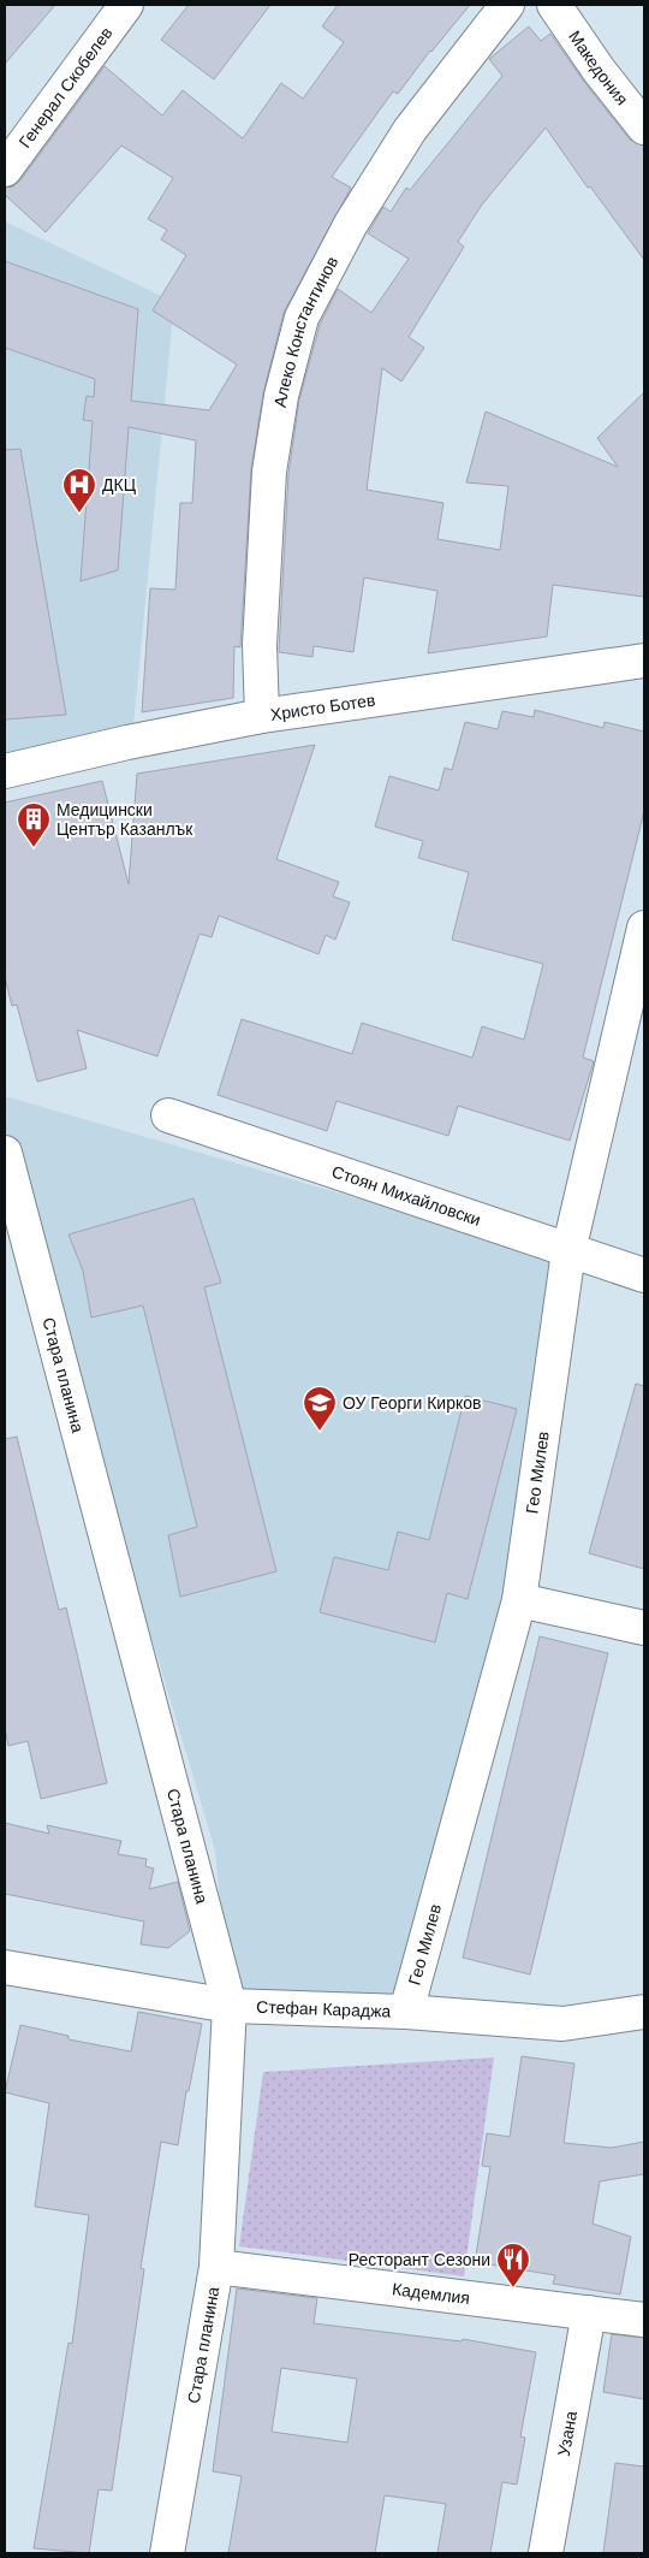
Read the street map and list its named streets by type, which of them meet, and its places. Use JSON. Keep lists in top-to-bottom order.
{
  "streets": {
    "street": [
      "Македония",
      "Генерал Скобелев",
      "Алеко Константинов",
      "Христо Ботев",
      "Стоян Михайловски",
      "Стара планина",
      "Гео Милев",
      "Стефан Караджа",
      "Кадемлия",
      "Узана"
    ]
  },
  "crossings": [
    ["Алеко Константинов", "Христо Ботев"],
    ["Стоян Михайловски", "Гео Милев"],
    ["Стара планина", "Стефан Караджа"],
    ["Стара планина", "Кадемлия"],
    ["Гео Милев", "Стефан Караджа"],
    ["Кадемлия", "Узана"]
  ],
  "places": {
    "hospital": ["ДКЦ"],
    "building": ["Медицински Център Казанлък"],
    "school or university": ["ОУ Георги Кирков"],
    "restaurant": ["Ресторант Сезони"]
  }
}
